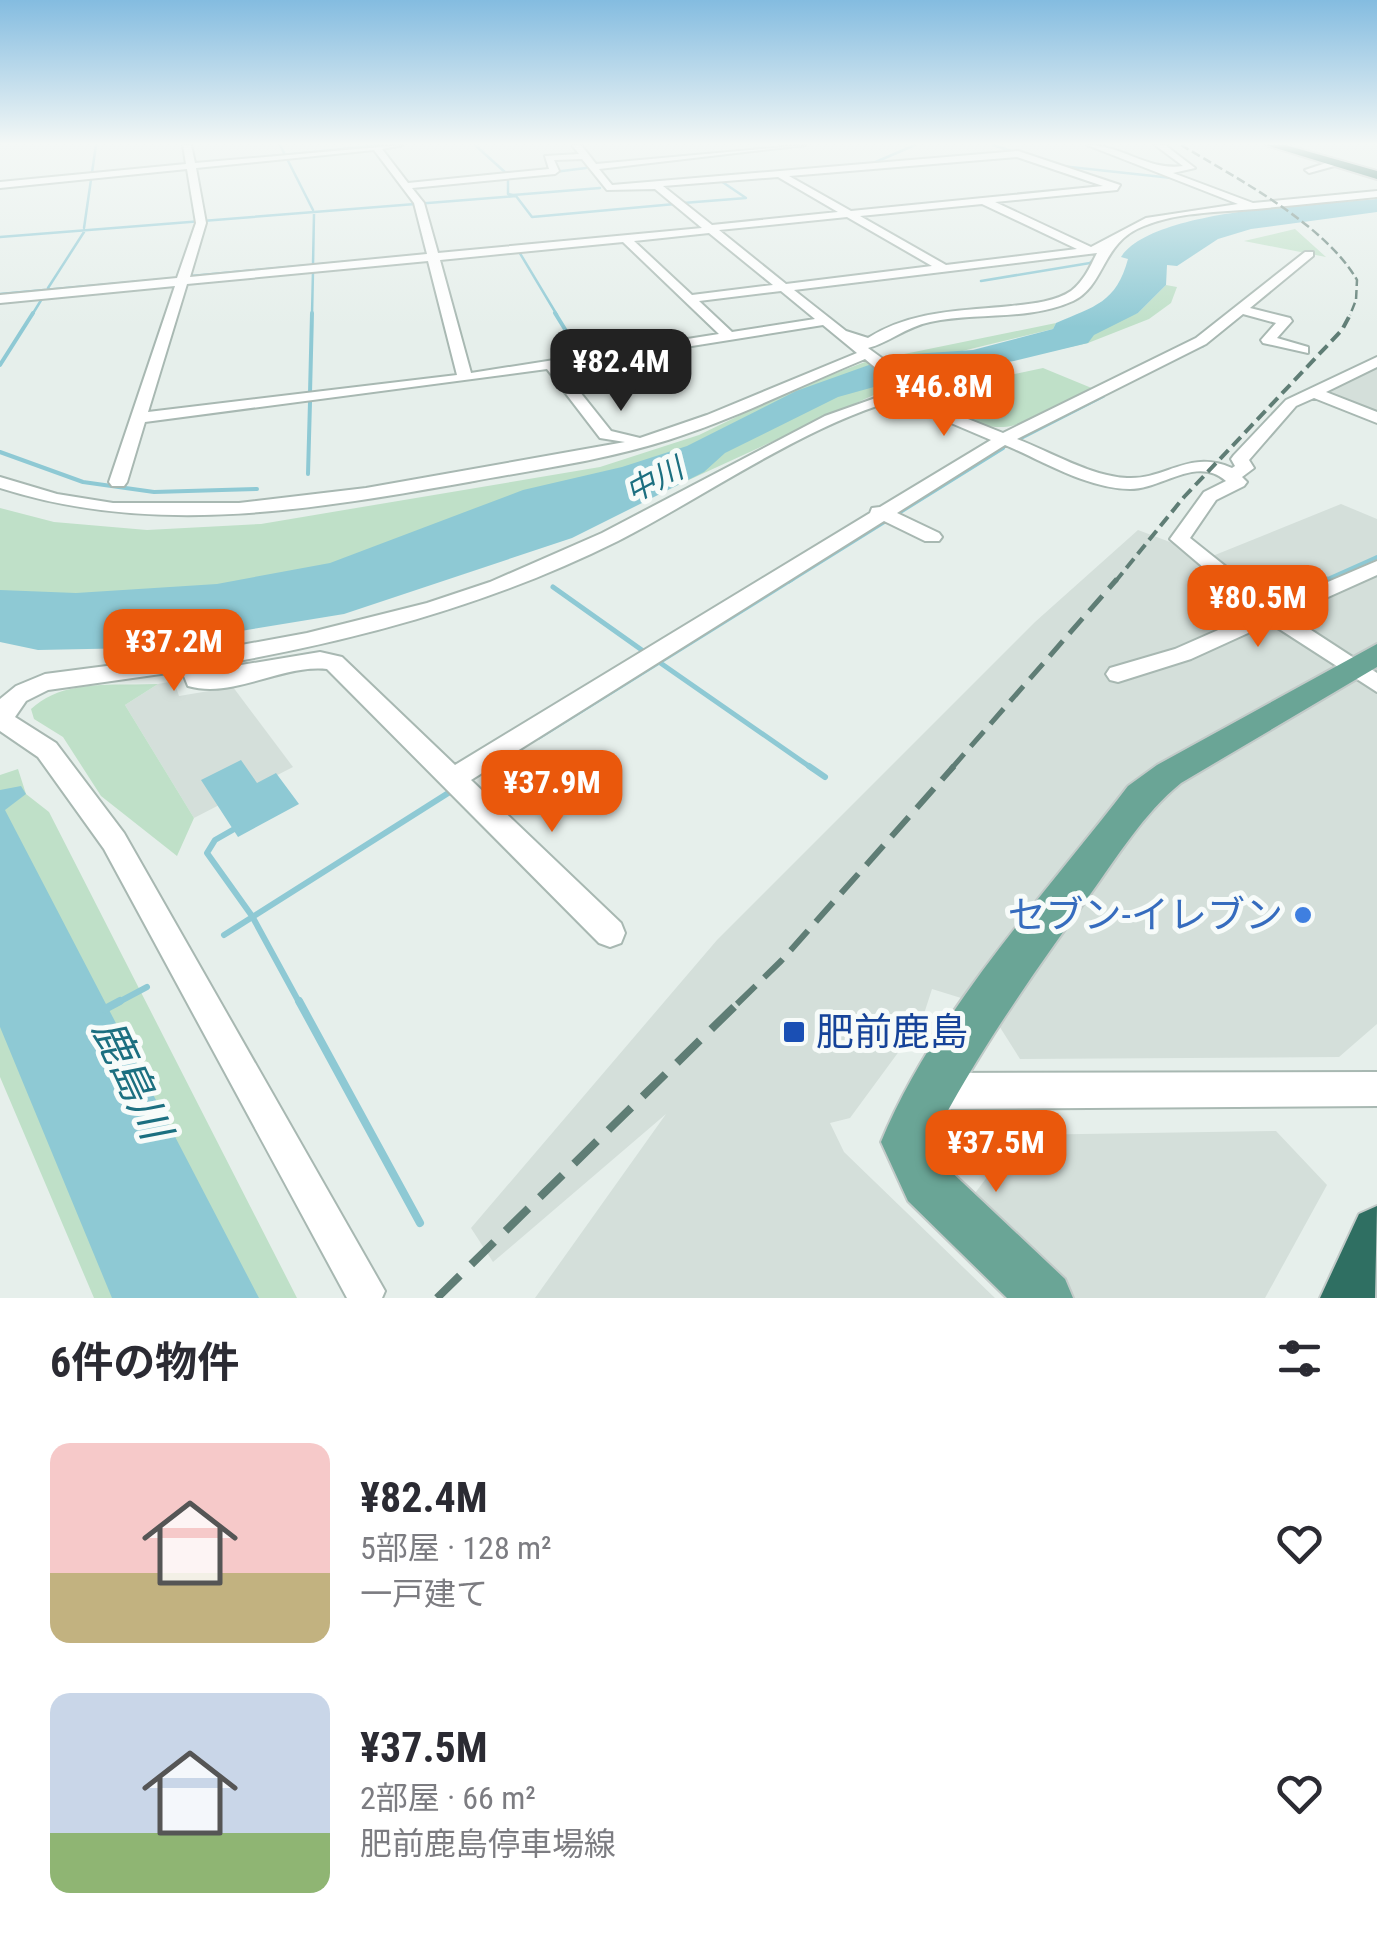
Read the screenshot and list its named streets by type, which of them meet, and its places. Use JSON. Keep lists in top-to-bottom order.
{
  "water": ["中川", "鹿島川"],
  "places": {
    "other": ["セブン-イレブン"],
    "transit": ["肥前鹿島"]
  },
  "page": {
    "price": [
      "¥82.4M",
      "¥46.8M",
      "¥80.5M",
      "¥37.2M",
      "¥37.9M",
      "¥37.5M"
    ],
    "heading": "6件の物件",
    "list": [
      {
        "name": "¥82.4M",
        "note": "5部屋 · 128 m² · 一戸建て"
      },
      {
        "name": "¥37.5M",
        "note": "2部屋 · 66 m² · 肥前鹿島停車場線"
      }
    ]
  }
}
